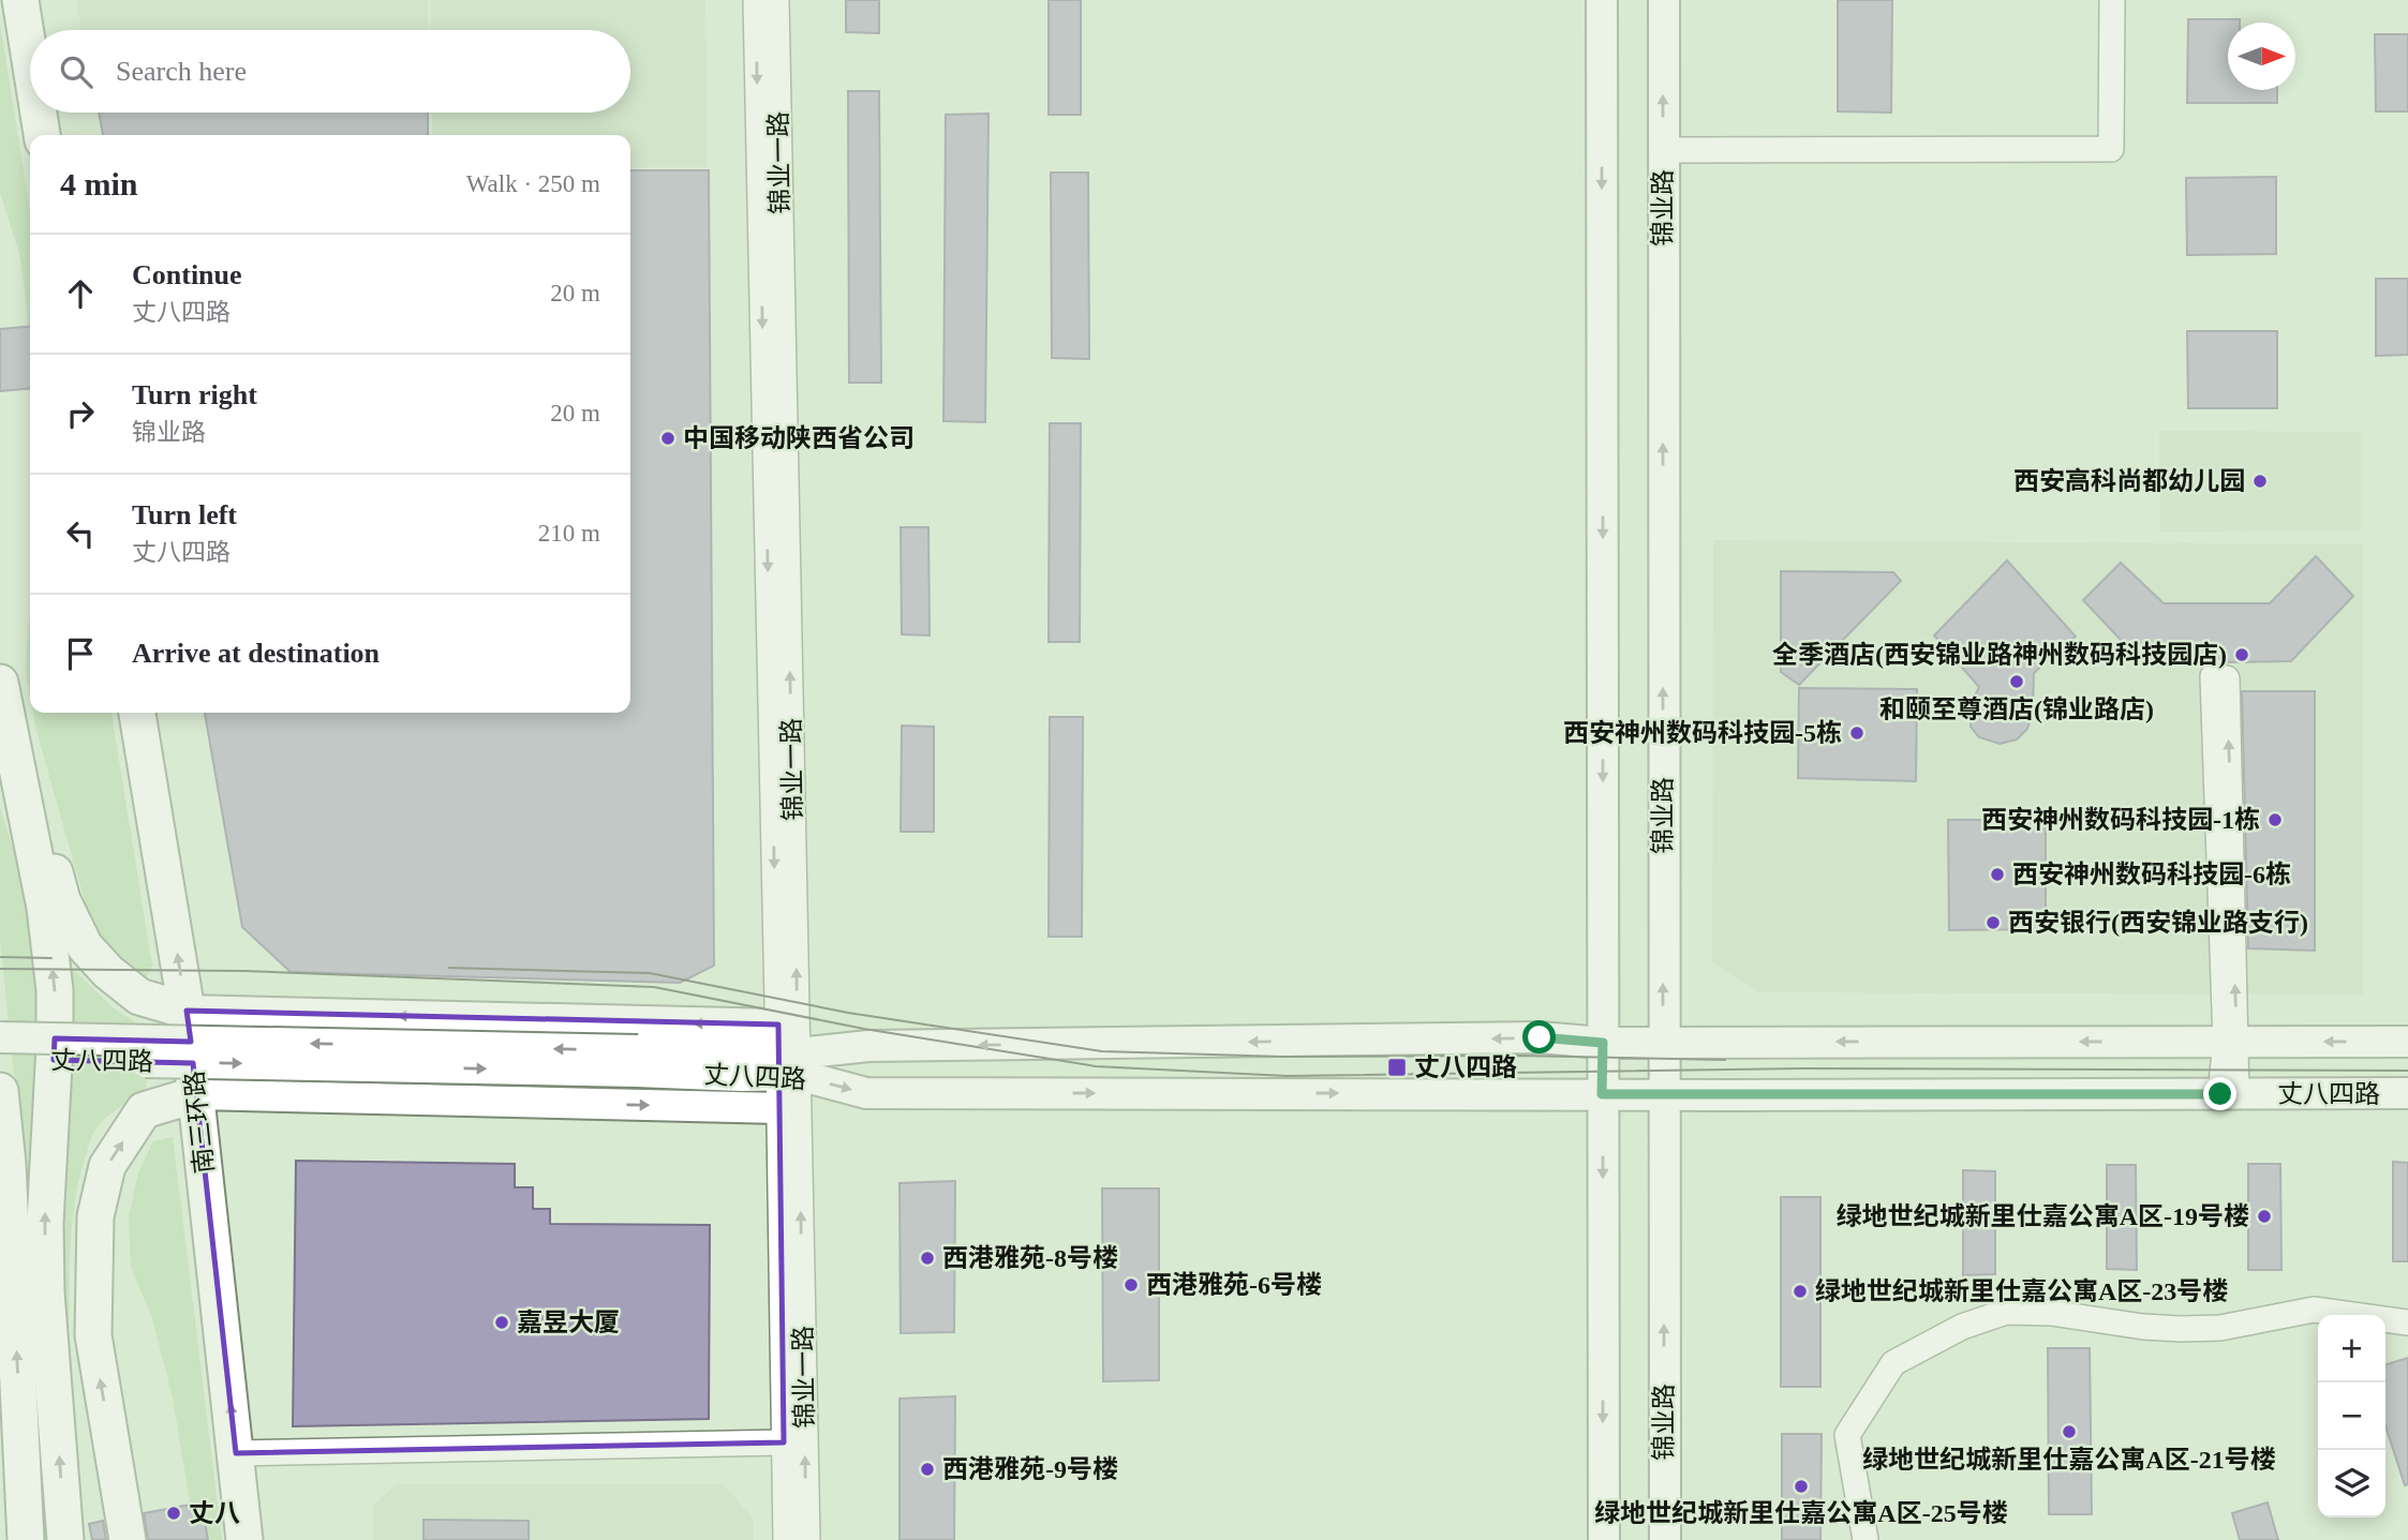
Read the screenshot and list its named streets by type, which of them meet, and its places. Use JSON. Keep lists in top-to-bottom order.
{
  "streets": {
    "highway": ["南三环路"],
    "main road": ["锦业路", "丈八四路"],
    "street": ["锦业一路"]
  },
  "crossings": [
    ["锦业一路", "丈八四路"],
    ["锦业路", "丈八四路"]
  ],
  "places": {
    "other": [
      "中国移动陕西省公司",
      "西安高科尚都幼儿园",
      "全季酒店(西安锦业路神州数码科技园店)",
      "和颐至尊酒店(锦业路店)",
      "西安神州数码科技园-5栋",
      "西安神州数码科技园-1栋",
      "西安神州数码科技园-6栋",
      "西安银行(西安锦业路支行)",
      "绿地世纪城新里仕嘉公寓A区-19号楼",
      "西港雅苑-8号楼",
      "西港雅苑-6号楼",
      "绿地世纪城新里仕嘉公寓A区-23号楼",
      "嘉昱大厦",
      "绿地世纪城新里仕嘉公寓A区-21号楼",
      "西港雅苑-9号楼",
      "绿地世纪城新里仕嘉公寓A区-25号楼",
      "丈八"
    ],
    "transit": ["丈八四路"]
  },
  "north": "right",
  "page": {
    "search": "Search here",
    "heading": ["4 min", "Walk · 250 m"],
    "list": [
      ["Continue", "丈八四路", "20 m"],
      ["Turn right", "锦业路", "20 m"],
      ["Turn left", "丈八四路", "210 m"],
      "Arrive at destination"
    ],
    "map_buttons": ["+", "−"]
  }
}
